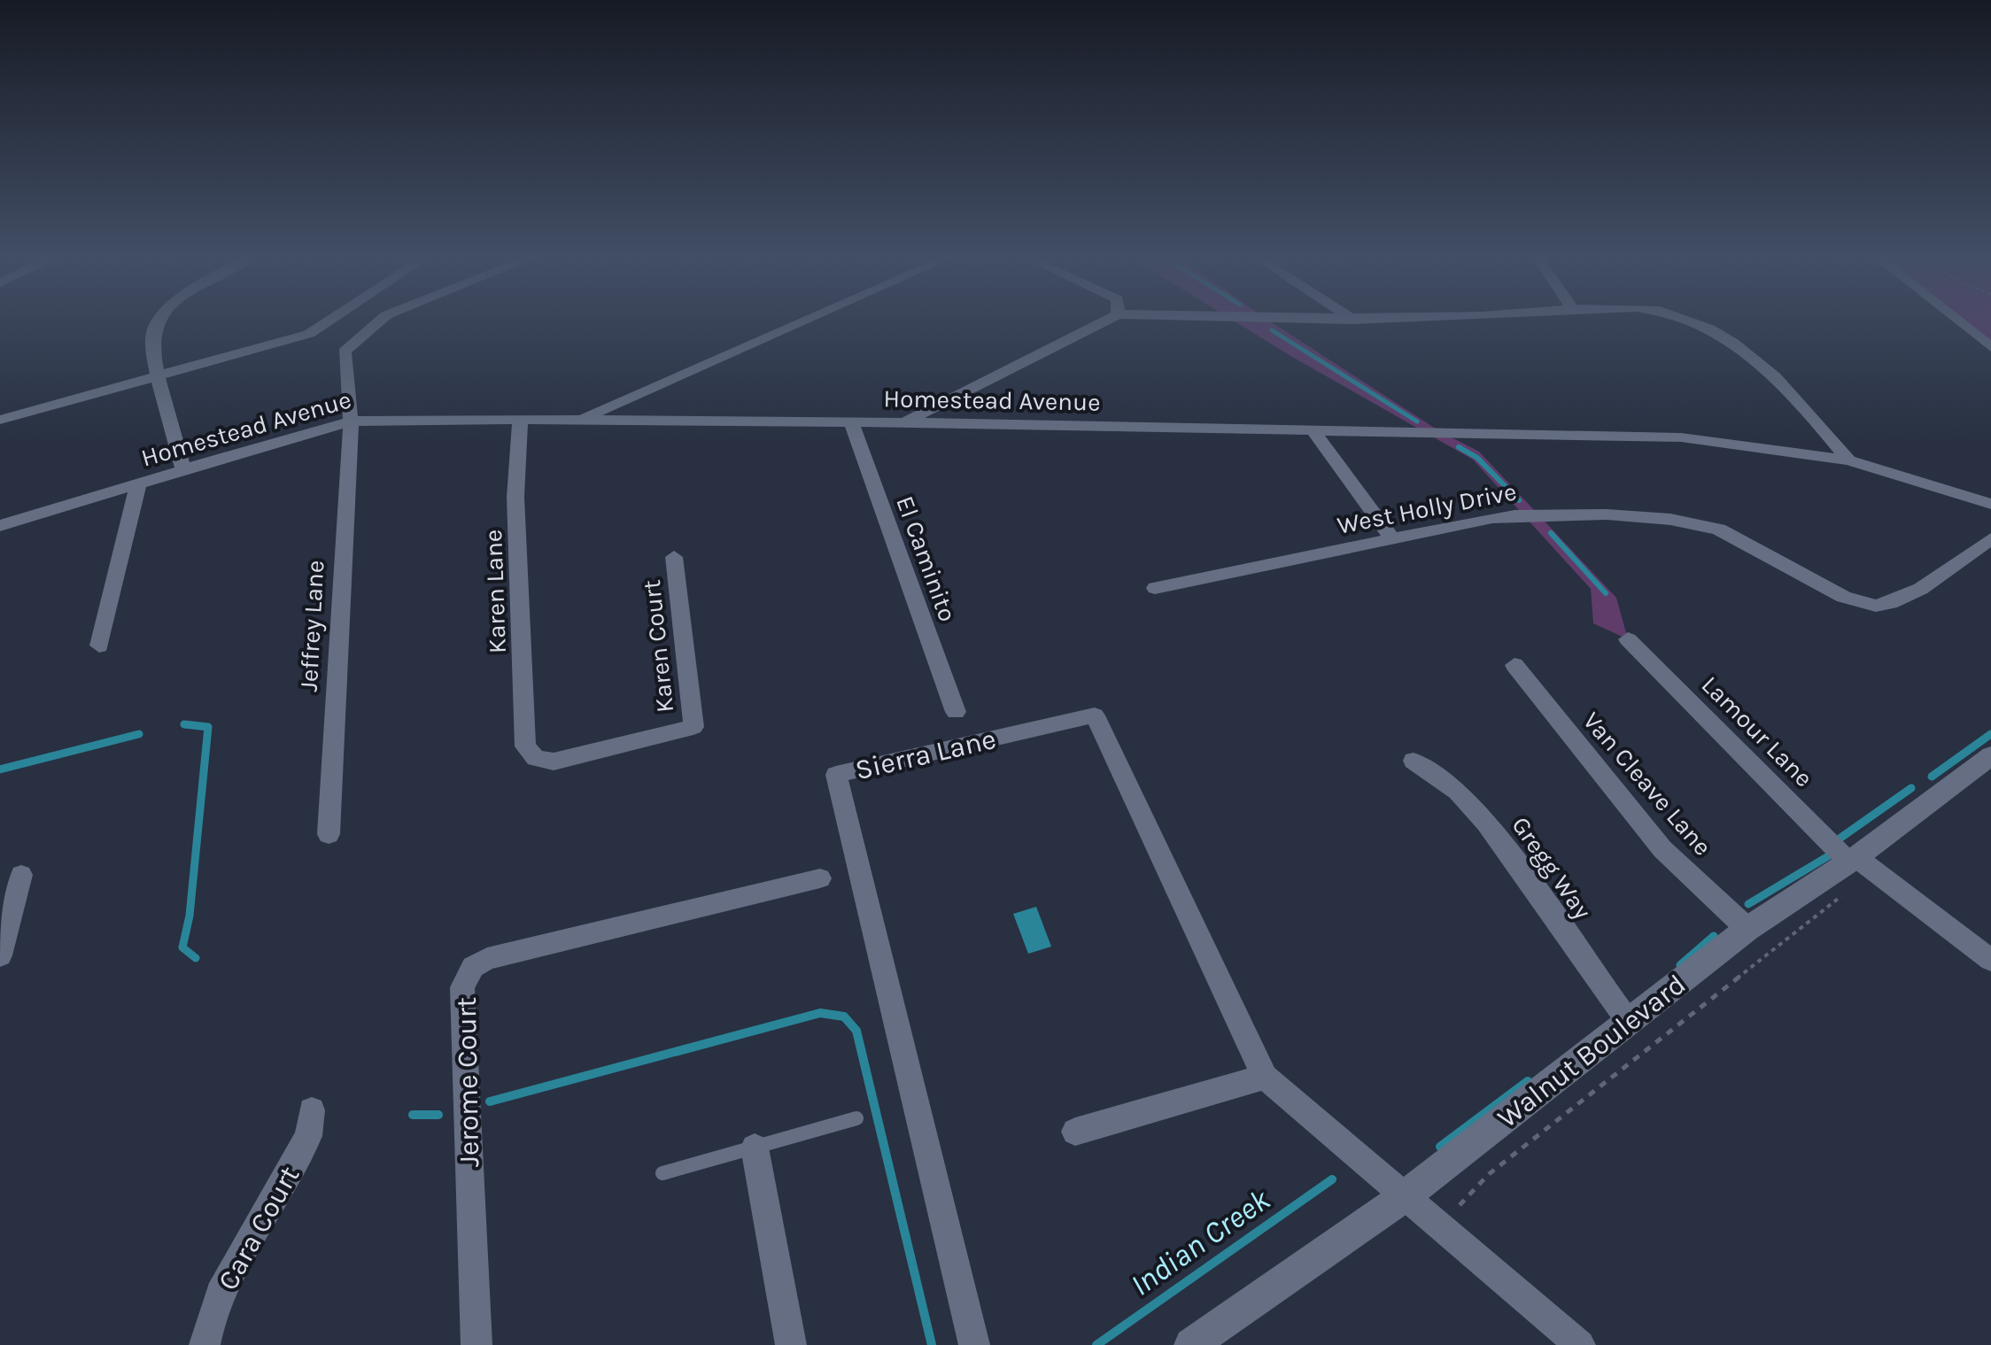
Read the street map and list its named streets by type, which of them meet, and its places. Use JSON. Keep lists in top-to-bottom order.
{
  "streets": {
    "street": [
      "Homestead Avenue",
      "West Holly Drive",
      "El Caminito",
      "Karen Lane",
      "Jeffrey Lane",
      "Karen Court",
      "Lamour Lane",
      "Sierra Lane",
      "Van Cleave Lane",
      "Gregg Way",
      "Walnut Boulevard",
      "Jerome Court",
      "Cara Court"
    ]
  },
  "crossings": [
    ["Homestead Avenue", "El Caminito"],
    ["Homestead Avenue", "Karen Lane"],
    ["Homestead Avenue", "Jeffrey Lane"],
    ["Karen Lane", "Karen Court"],
    ["Lamour Lane", "Walnut Boulevard"],
    ["Sierra Lane", "Walnut Boulevard"],
    ["Van Cleave Lane", "Walnut Boulevard"],
    ["Gregg Way", "Walnut Boulevard"]
  ],
  "water": ["Indian Creek"]
}
